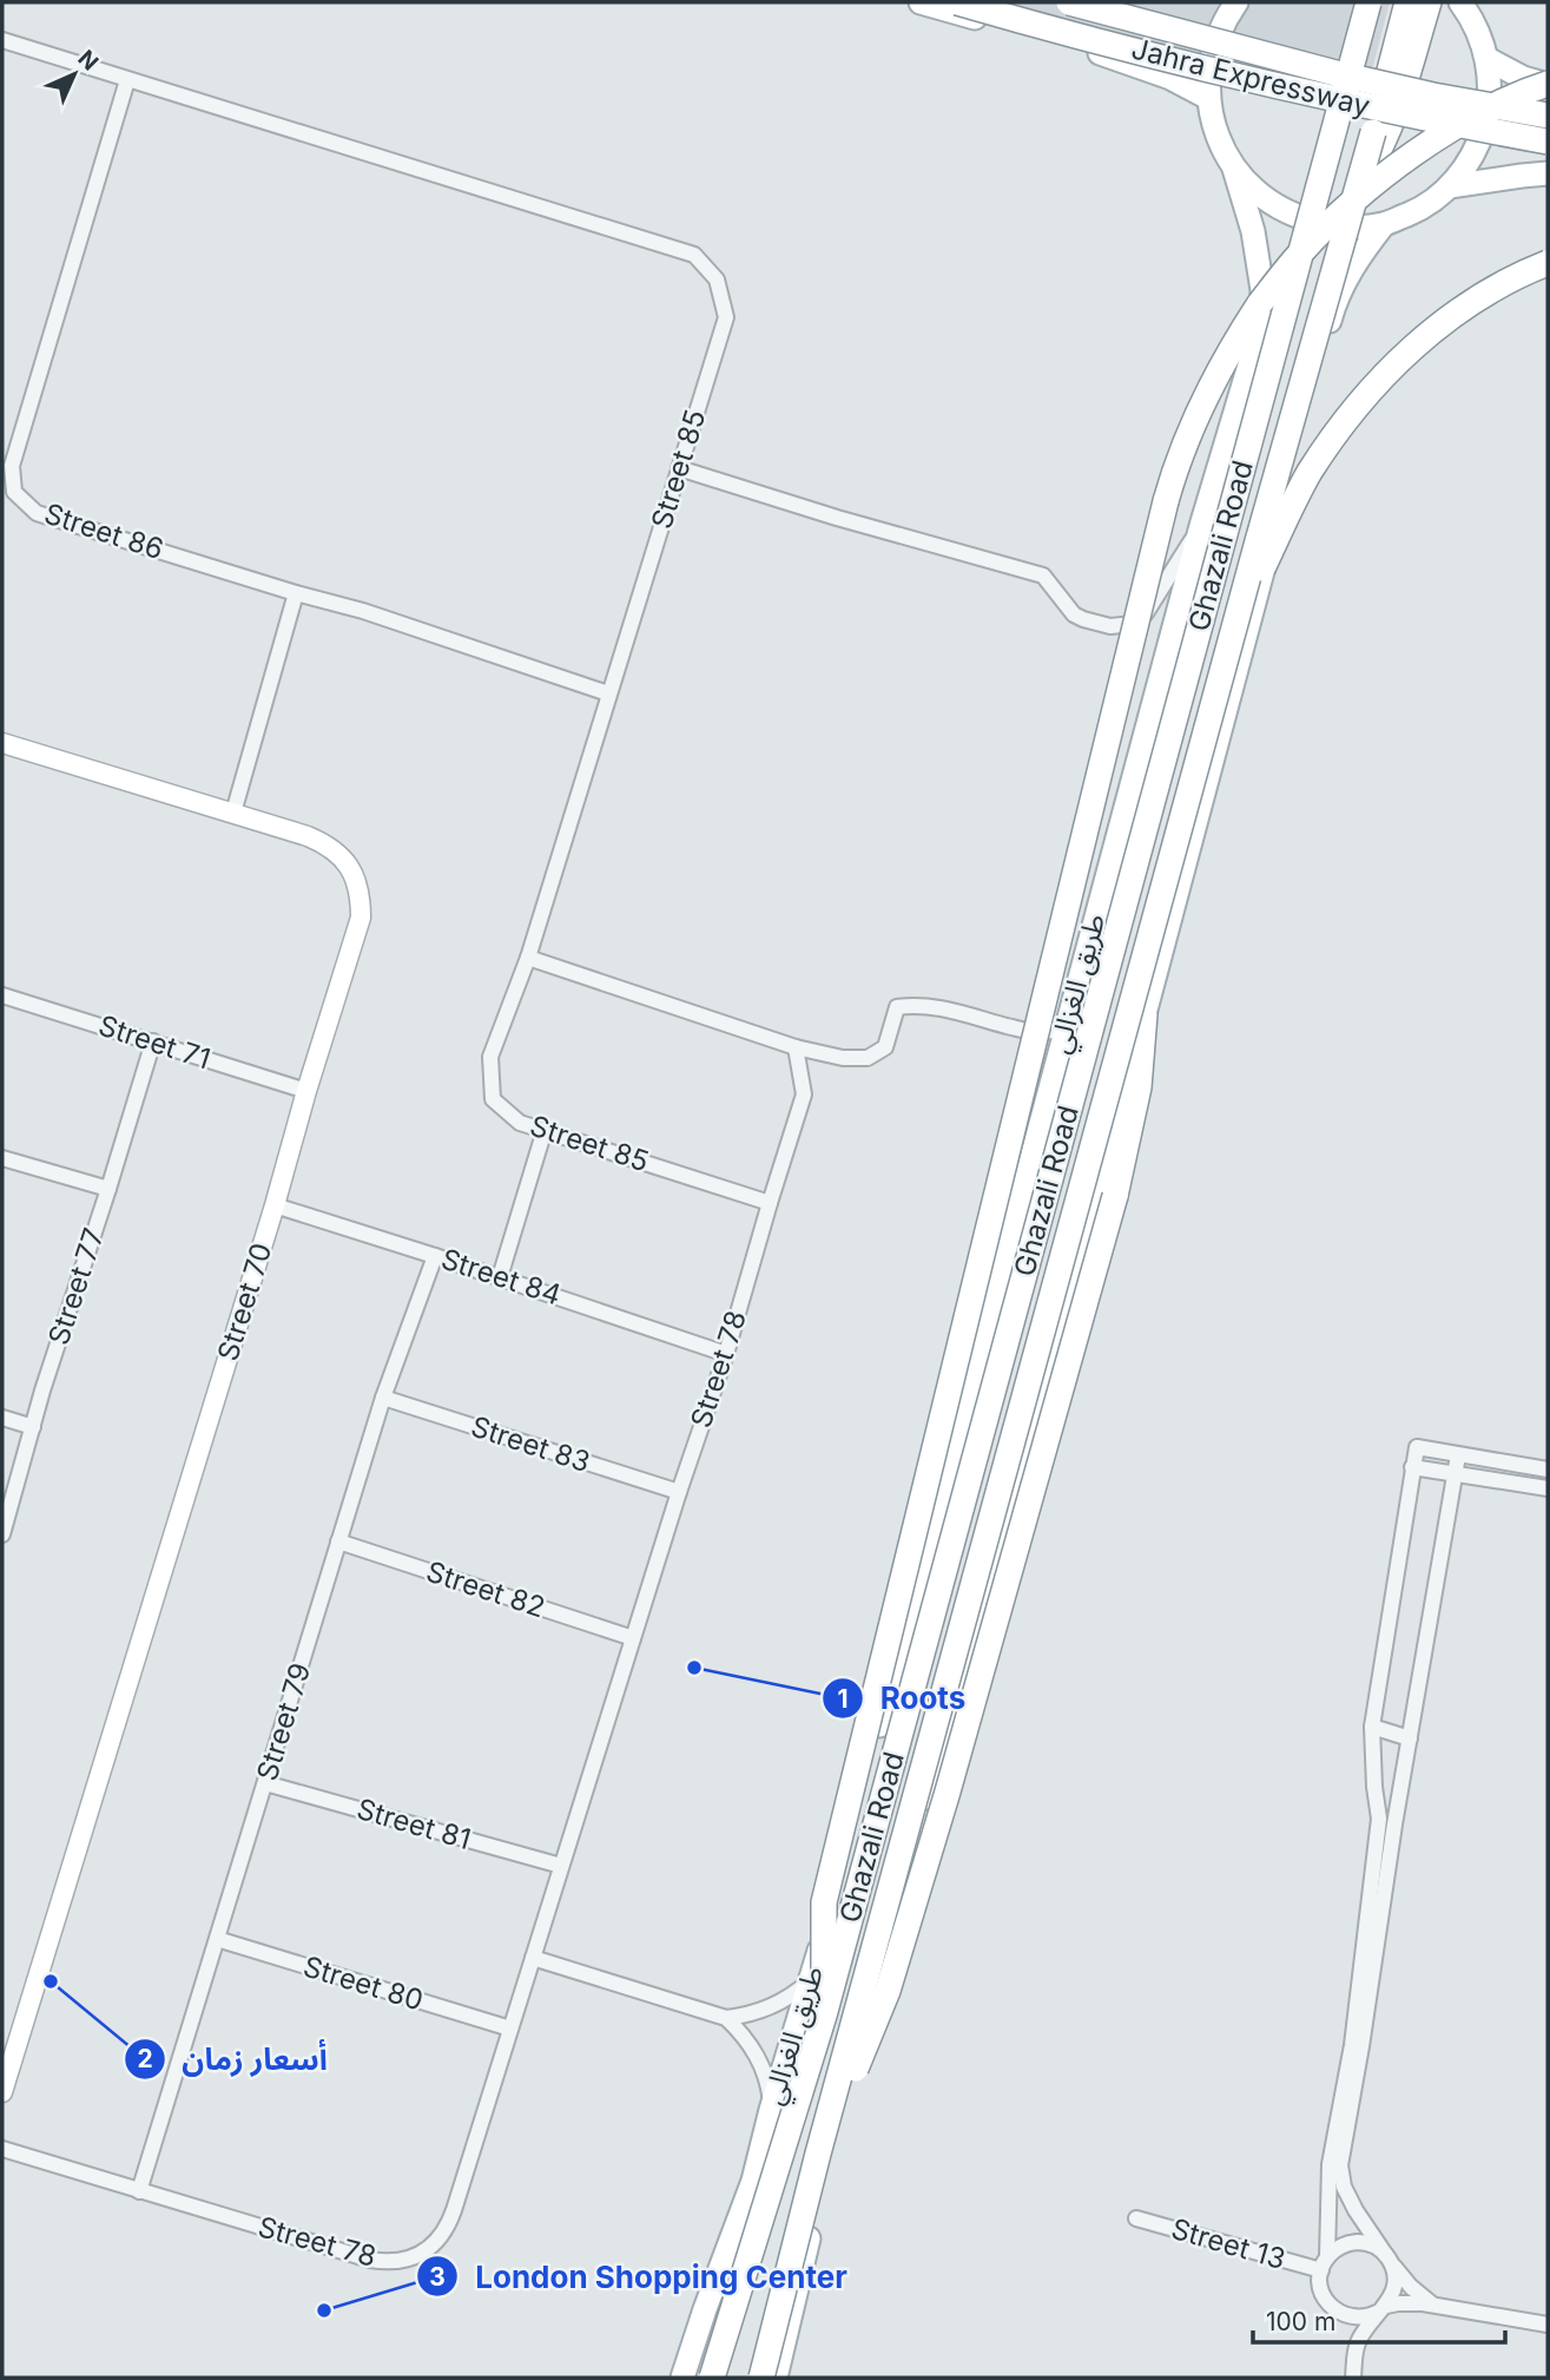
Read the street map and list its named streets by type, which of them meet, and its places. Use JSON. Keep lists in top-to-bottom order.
{
  "streets": {
    "highway": ["Jahra Expressway", "Ghazali Road"],
    "main road": ["طريق الغزالي"],
    "street": [
      "Street 85",
      "Street 86",
      "Street 71",
      "Street 84",
      "Street 77",
      "Street 70",
      "Street 78",
      "Street 83",
      "Street 82",
      "Street 79",
      "Street 81",
      "Street 80",
      "Street 13"
    ]
  },
  "crossings": [
    ["Street 85", "Street 86"],
    ["Street 85", "Street 78"],
    ["Street 71", "Street 77"],
    ["Street 71", "Street 70"],
    ["Street 84", "Street 70"],
    ["Street 84", "Street 78"],
    ["Street 84", "Street 79"],
    ["Street 78", "Street 83"],
    ["Street 78", "Street 82"],
    ["Street 78", "Street 79"],
    ["Street 78", "Street 81"],
    ["Street 78", "Street 80"],
    ["Street 83", "Street 79"],
    ["Street 82", "Street 79"],
    ["Street 79", "Street 81"],
    ["Street 79", "Street 80"]
  ],
  "places": ["Roots", "أسعار زمان", "London Shopping Center"],
  "scale_bar": "100 m",
  "north": "top right"
}
